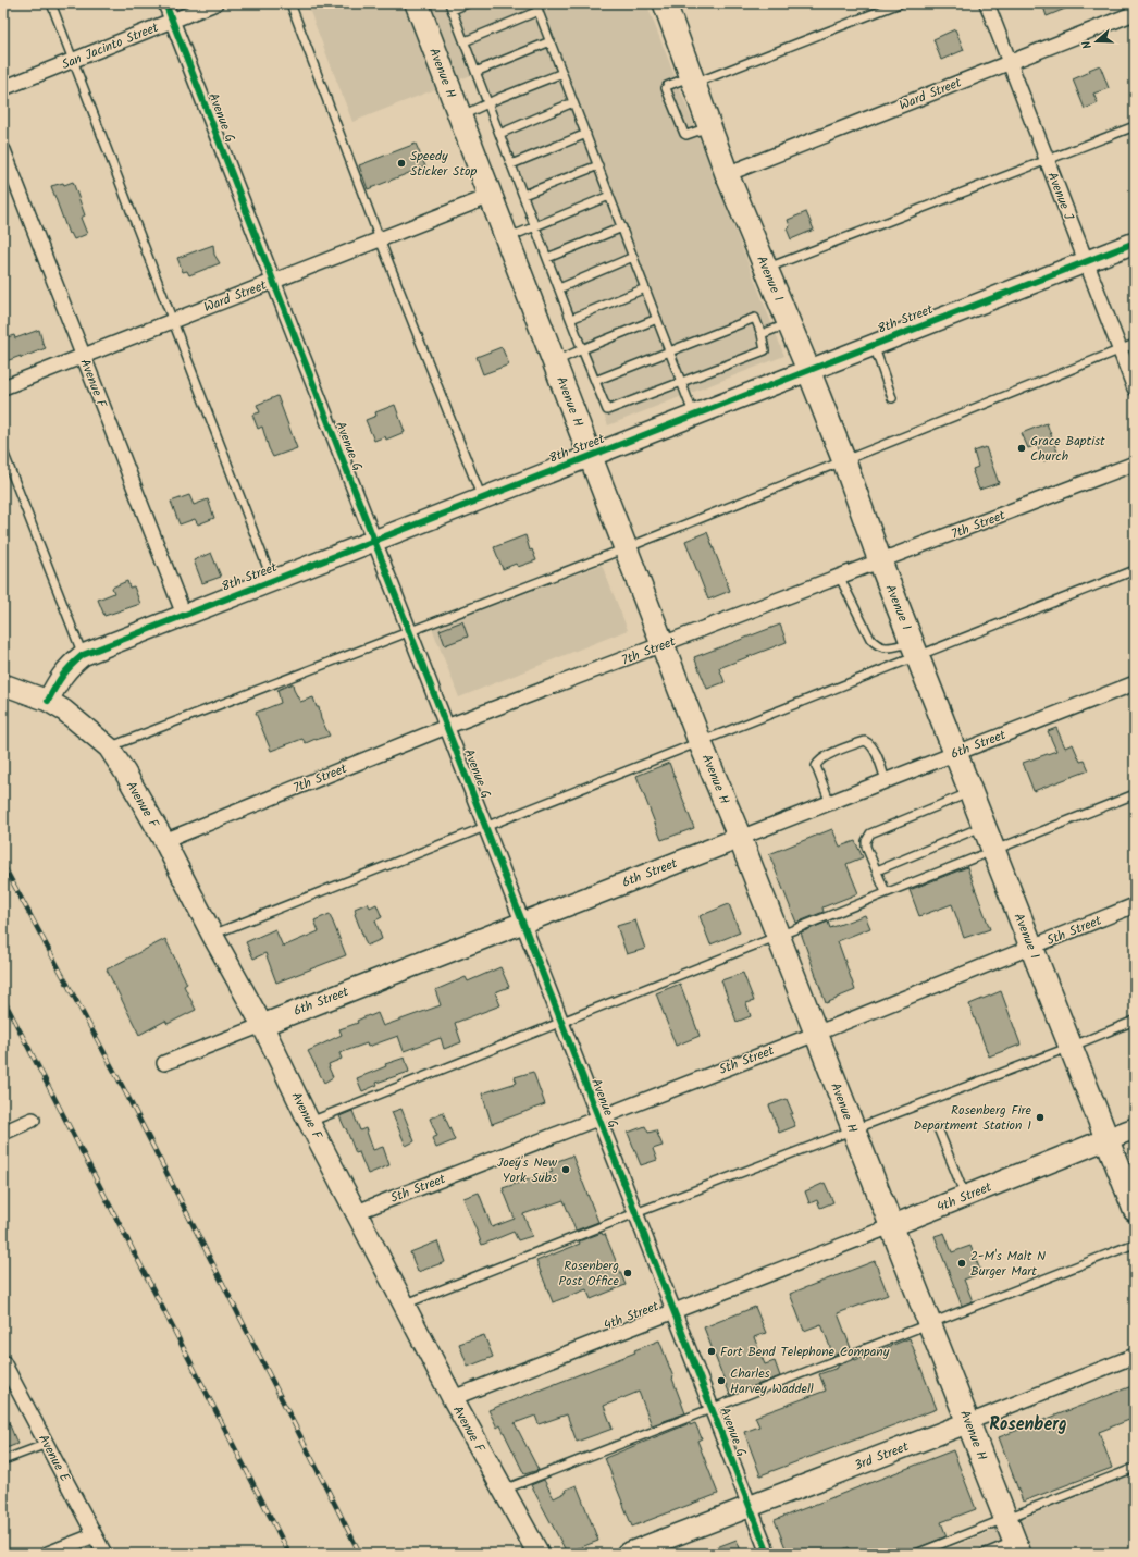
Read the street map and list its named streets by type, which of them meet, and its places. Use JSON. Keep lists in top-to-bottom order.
{
  "streets": {
    "main road": ["Avenue H", "Avenue I"],
    "street": [
      "San Jacinto Street",
      "Ward Street",
      "Avenue G",
      "Avenue J",
      "8th Street",
      "Avenue F",
      "7th Street",
      "6th Street",
      "5th Street",
      "4th Street",
      "3rd Street",
      "Avenue E"
    ]
  },
  "crossings": [
    ["San Jacinto Street", "Avenue G"],
    ["Avenue H", "Ward Street"],
    ["Avenue H", "8th Street"],
    ["Avenue H", "7th Street"],
    ["Avenue H", "6th Street"],
    ["Avenue H", "5th Street"],
    ["Avenue H", "4th Street"],
    ["Avenue H", "3rd Street"],
    ["Ward Street", "Avenue G"],
    ["Ward Street", "Avenue J"],
    ["Ward Street", "Avenue I"],
    ["Ward Street", "Avenue F"],
    ["Avenue G", "8th Street"],
    ["Avenue G", "7th Street"],
    ["Avenue G", "6th Street"],
    ["Avenue G", "5th Street"],
    ["Avenue G", "4th Street"],
    ["Avenue G", "3rd Street"],
    ["Avenue J", "8th Street"],
    ["Avenue I", "8th Street"],
    ["Avenue I", "7th Street"],
    ["Avenue I", "6th Street"],
    ["Avenue I", "5th Street"],
    ["Avenue I", "4th Street"],
    ["8th Street", "Avenue F"],
    ["Avenue F", "7th Street"],
    ["Avenue F", "6th Street"],
    ["Avenue F", "5th Street"],
    ["Avenue F", "4th Street"]
  ],
  "districts": ["Rosenberg"],
  "places": [
    "Speedy Sticker Stop",
    "Grace Baptist Church",
    "Rosenberg Fire Department Station 1",
    "Joey's New York Subs",
    "2-M's Malt N Burger Mart",
    "Rosenberg Post Office",
    "Fort Bend Telephone Company",
    "Charles Harvey Waddell"
  ],
  "north": "left"
}
